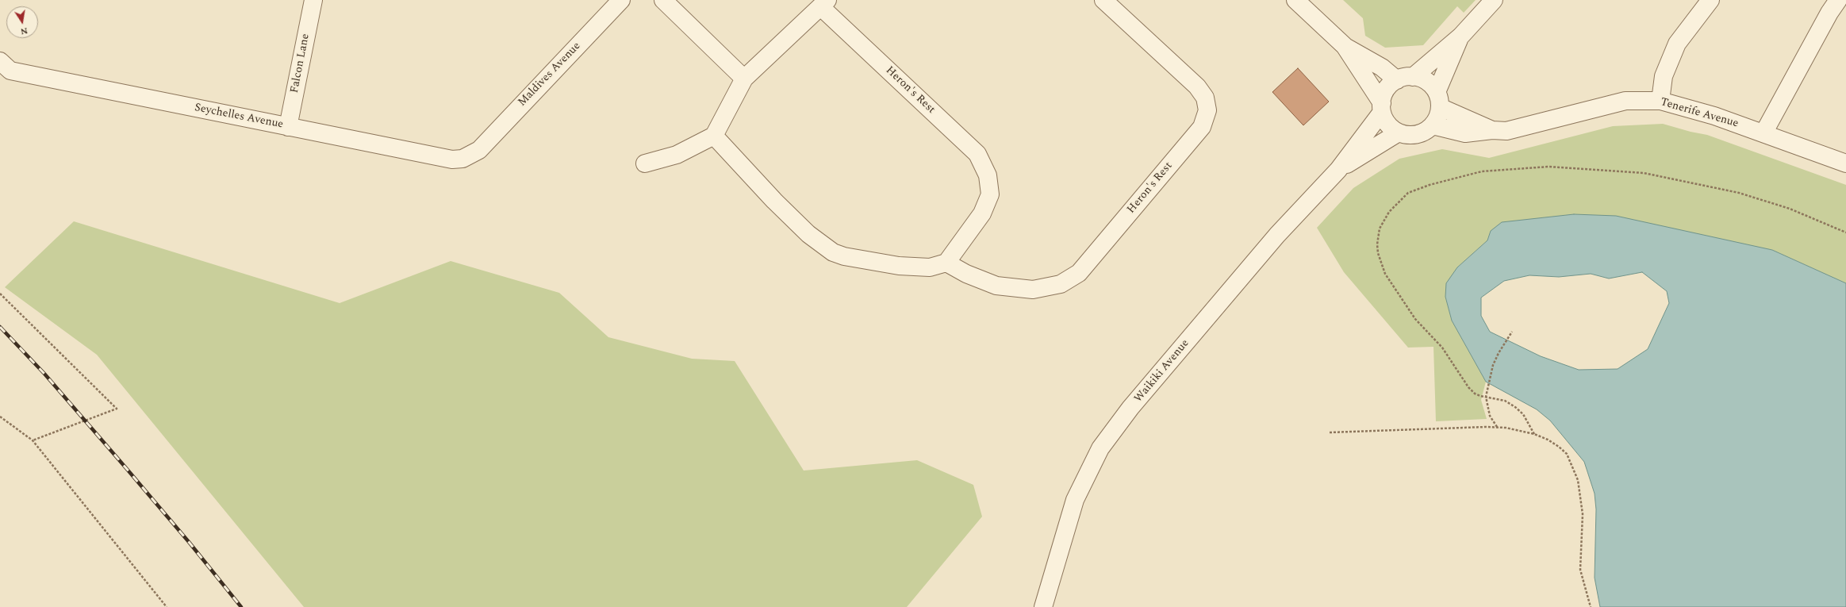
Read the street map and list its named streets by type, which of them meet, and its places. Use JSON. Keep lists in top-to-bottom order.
{
  "streets": {
    "street": [
      "Falcon Lane",
      "Maldives Avenue",
      "Heron's Rest",
      "Tenerife Avenue",
      "Seychelles Avenue",
      "Waikiki Avenue"
    ]
  },
  "crossings": [
    ["Falcon Lane", "Seychelles Avenue"],
    ["Maldives Avenue", "Seychelles Avenue"],
    ["Tenerife Avenue", "Waikiki Avenue"]
  ],
  "north": "bottom"
}
